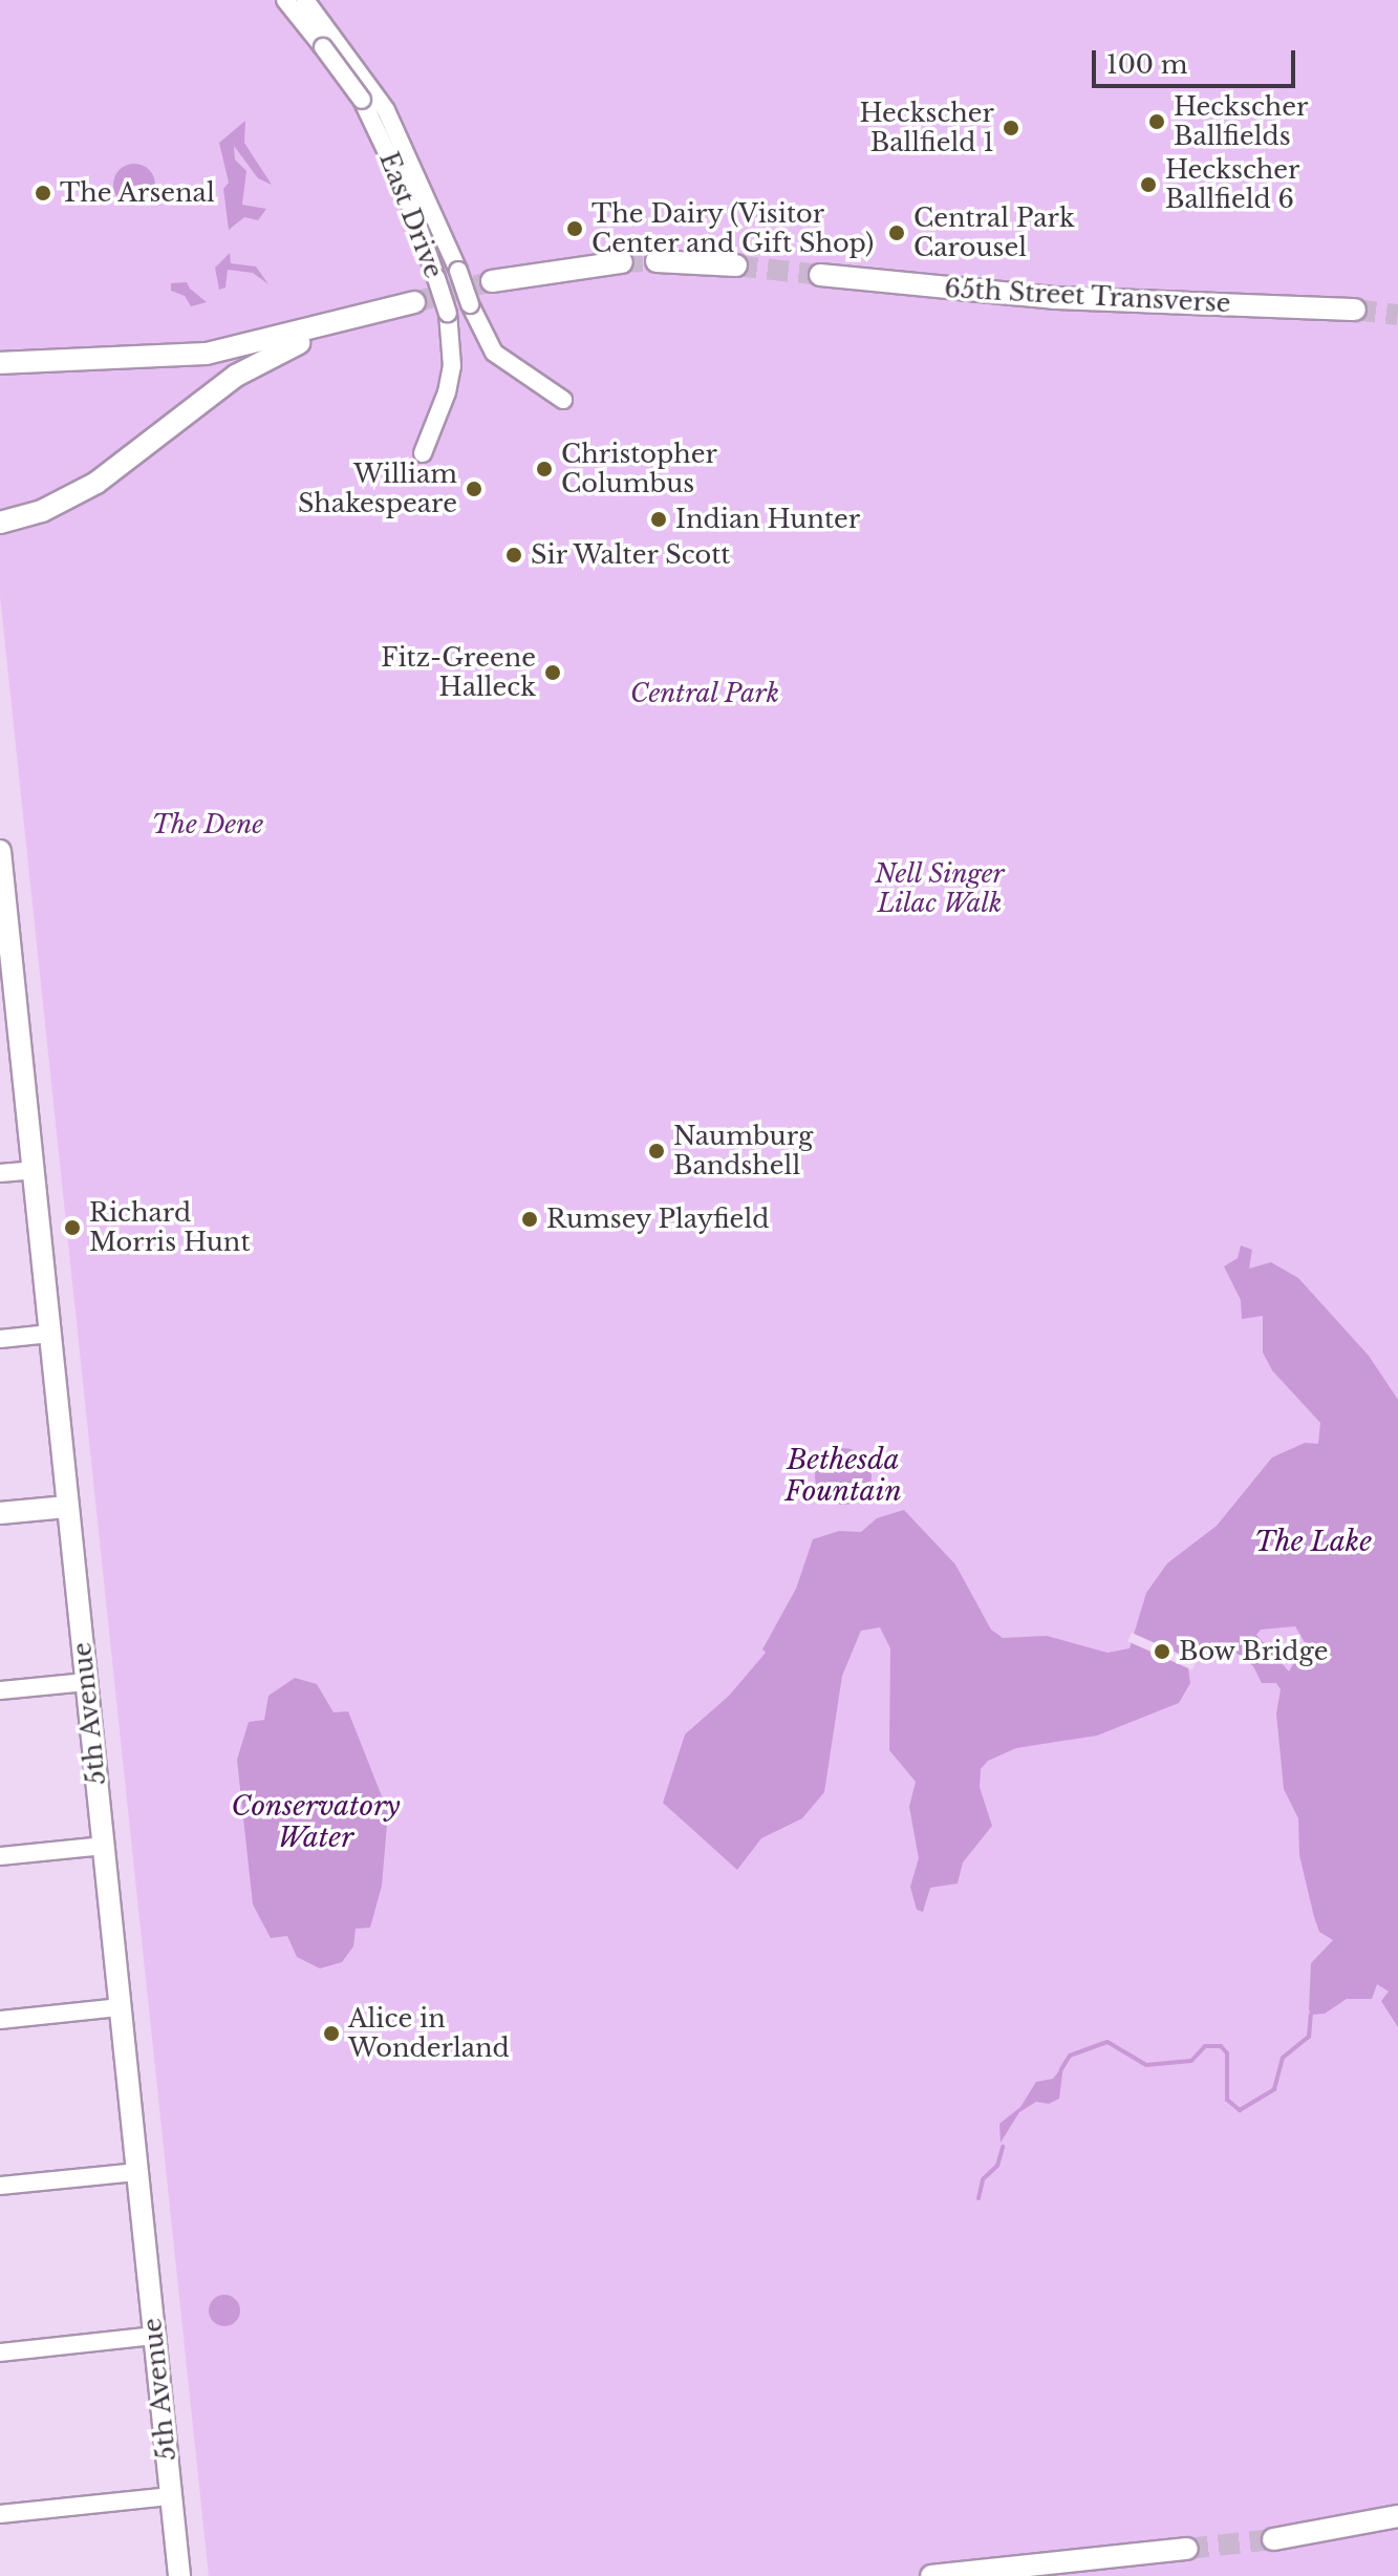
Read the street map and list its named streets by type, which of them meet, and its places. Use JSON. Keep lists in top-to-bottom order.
{
  "streets": {
    "main road": ["65th Street Transverse", "5th Avenue"],
    "street": ["East Drive"]
  },
  "water": ["Bethesda Fountain", "The Lake", "Conservatory Water"],
  "parks": ["Central Park", "The Dene", "Nell Singer Lilac Walk"],
  "places": [
    "Heckscher Ballfields",
    "Heckscher Ballfield 1",
    "Heckscher Ballfield 6",
    "The Arsenal",
    "The Dairy (Visitor Center and Gift Shop)",
    "Central Park Carousel",
    "Christopher Columbus",
    "William Shakespeare",
    "Indian Hunter",
    "Sir Walter Scott",
    "Fitz-Greene Halleck",
    "Naumburg Bandshell",
    "Rumsey Playfield",
    "Richard Morris Hunt",
    "Bow Bridge",
    "Alice in Wonderland"
  ],
  "scale_bar": "100 m"
}
